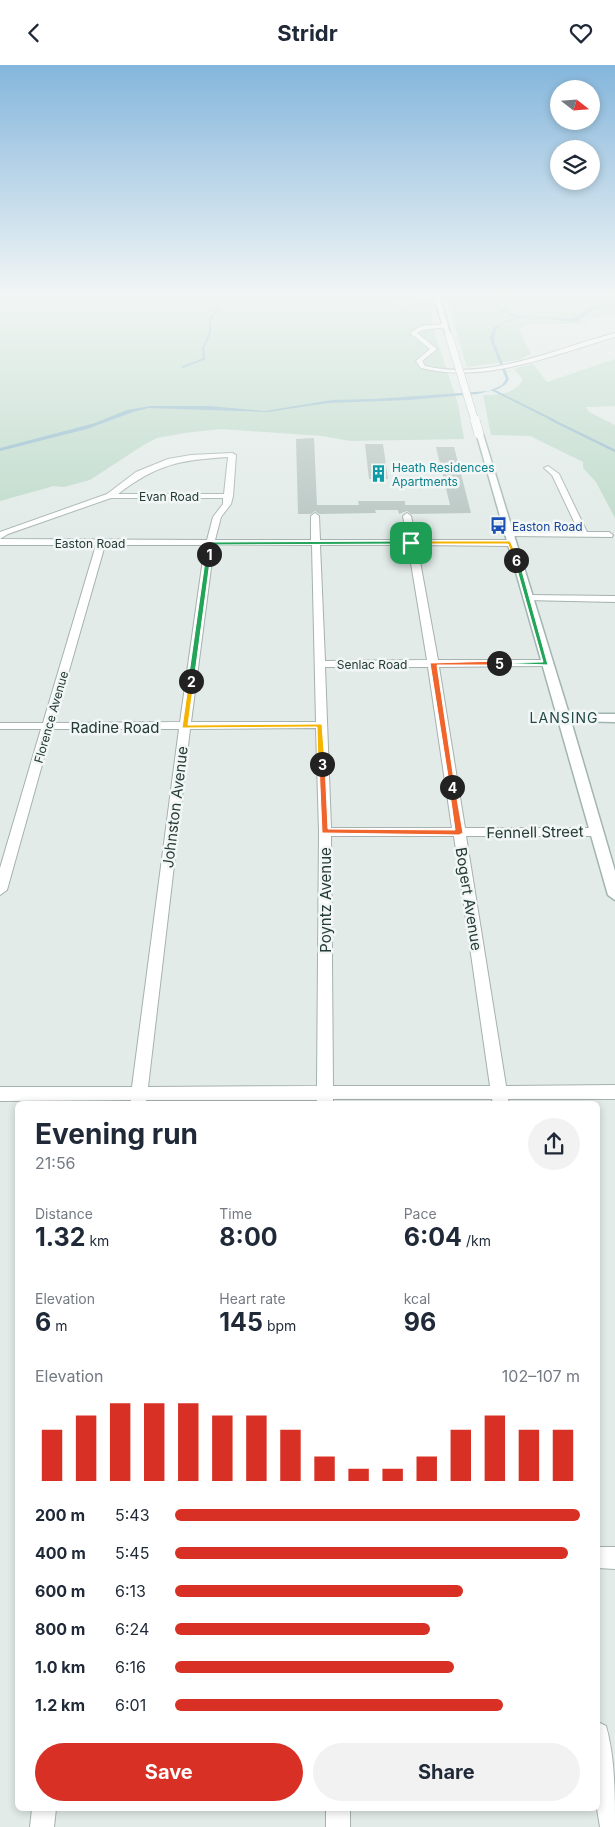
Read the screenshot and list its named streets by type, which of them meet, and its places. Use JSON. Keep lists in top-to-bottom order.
{
  "streets": {
    "street": [
      "Evan Road",
      "Easton Road",
      "Senlac Road",
      "Florence Avenue",
      "Radine Road",
      "Johnston Avenue",
      "Fennell Street",
      "Bogert Avenue",
      "Poyntz Avenue"
    ]
  },
  "crossings": [
    ["Evan Road", "Johnston Avenue"],
    ["Easton Road", "Florence Avenue"],
    ["Easton Road", "Johnston Avenue"],
    ["Easton Road", "Bogert Avenue"],
    ["Easton Road", "Poyntz Avenue"],
    ["Senlac Road", "Bogert Avenue"],
    ["Senlac Road", "Poyntz Avenue"],
    ["Florence Avenue", "Radine Road"],
    ["Radine Road", "Johnston Avenue"],
    ["Radine Road", "Poyntz Avenue"],
    ["Fennell Street", "Bogert Avenue"],
    ["Fennell Street", "Poyntz Avenue"]
  ],
  "districts": ["LANSING"],
  "places": {
    "building": ["Heath Residences Apartments"],
    "bus stop": ["Easton Road"]
  },
  "north": "right",
  "page": {
    "header": "Stridr",
    "pins": [
      "1",
      "6",
      "5",
      "2",
      "3",
      "4"
    ],
    "heading": ["Evening run", "21:56"],
    "stats": [
      ["Distance", "1.32 km"],
      ["Time", "8:00"],
      ["Pace", "6:04 /km"],
      ["Elevation", "6 m"],
      ["Heart rate", "145 bpm"],
      ["kcal", "96"]
    ],
    "chart": ["Elevation", "102–107 m"],
    "list": [
      {
        "name": "200 m",
        "note": "5:43"
      },
      {
        "name": "400 m",
        "note": "5:45"
      },
      {
        "name": "600 m",
        "note": "6:13"
      },
      {
        "name": "800 m",
        "note": "6:24"
      },
      {
        "name": "1.0 km",
        "note": "6:16"
      },
      {
        "name": "1.2 km",
        "note": "6:01"
      }
    ],
    "buttons": ["Save", "Share"]
  }
}
